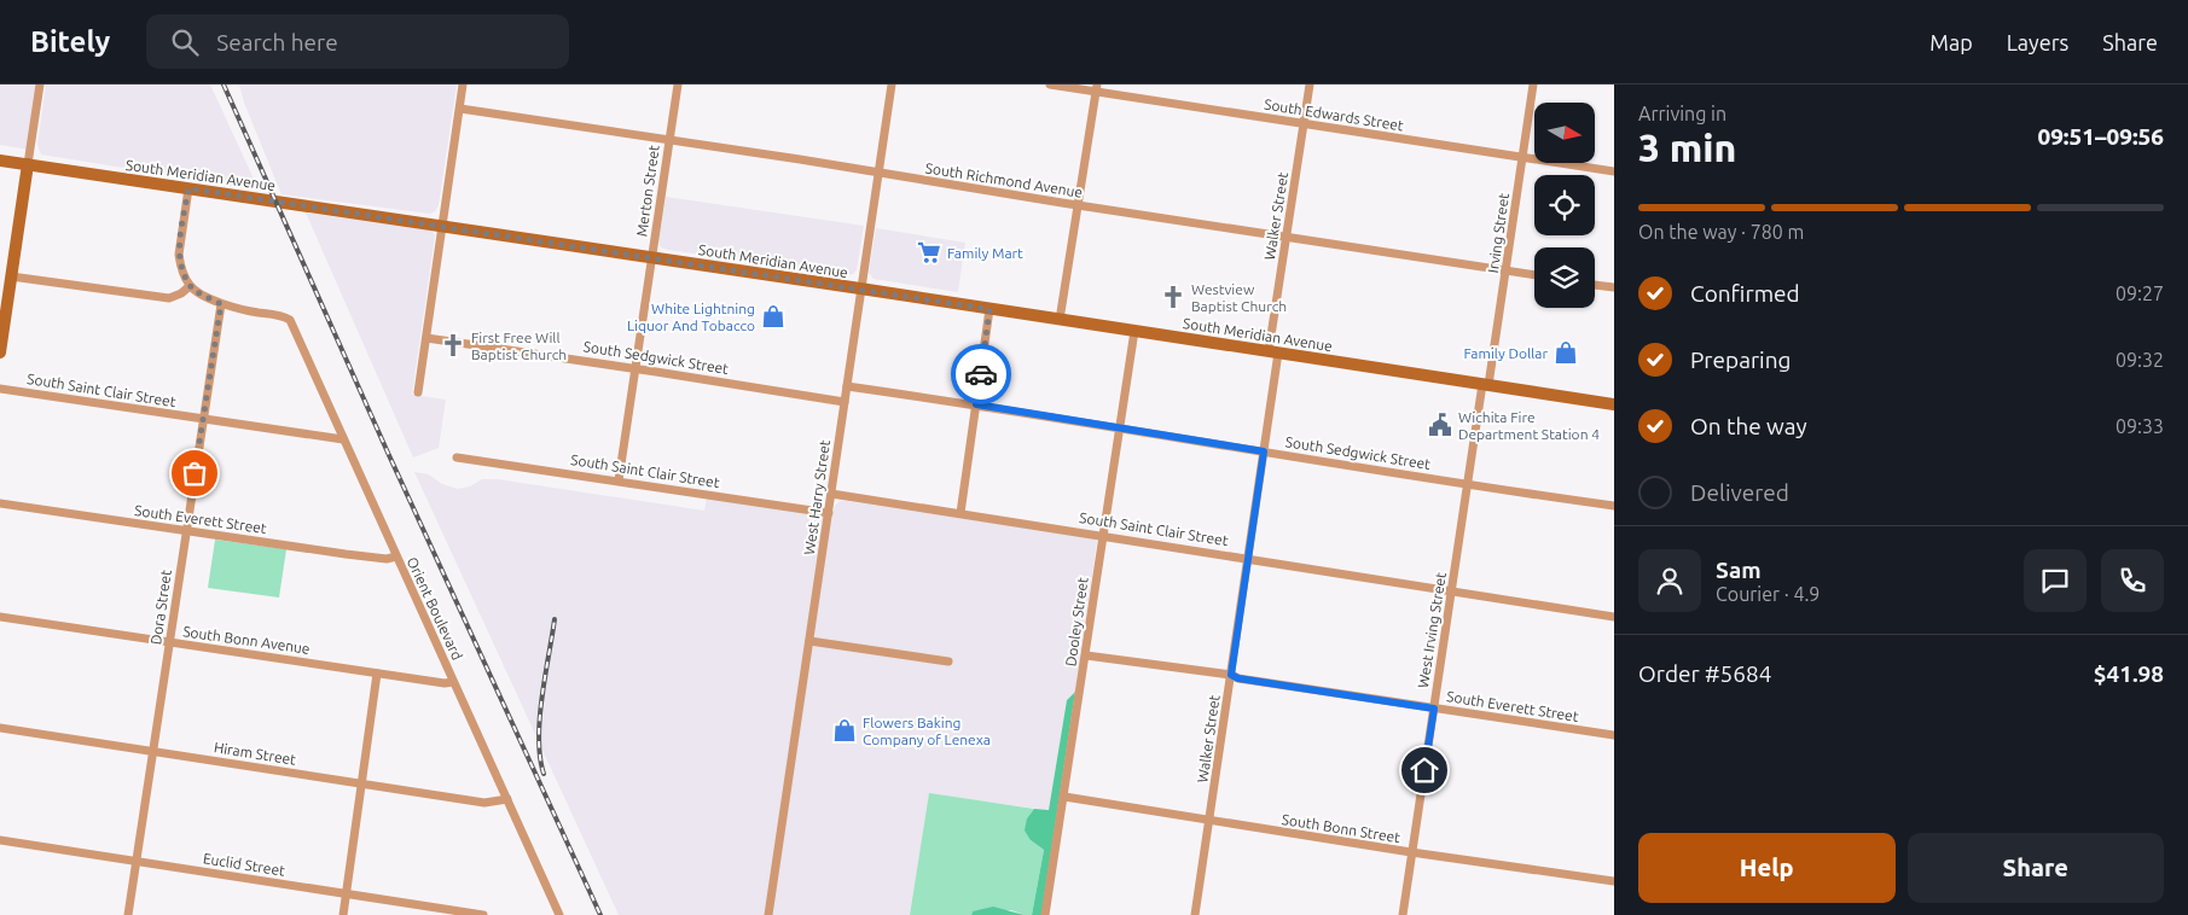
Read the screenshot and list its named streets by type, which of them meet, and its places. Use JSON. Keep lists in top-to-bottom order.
{
  "streets": {
    "main road": ["South Meridian Avenue"],
    "street": [
      "South Edwards Street",
      "South Richmond Avenue",
      "Merton Street",
      "Walker Street",
      "Irving Street",
      "South Sedgwick Street",
      "South Saint Clair Street",
      "West Harry Street",
      "South Everett Street",
      "Dora Street",
      "Orient Boulevard",
      "Dooley Street",
      "West Irving Street",
      "South Bonn Avenue",
      "Hiram Street",
      "South Bonn Street",
      "Euclid Street"
    ]
  },
  "crossings": [
    ["South Edwards Street", "Walker Street"],
    ["South Edwards Street", "Irving Street"],
    ["South Meridian Avenue", "Merton Street"],
    ["South Meridian Avenue", "Walker Street"],
    ["South Meridian Avenue", "Irving Street"],
    ["South Meridian Avenue", "West Harry Street"],
    ["South Meridian Avenue", "Dooley Street"],
    ["South Meridian Avenue", "West Irving Street"],
    ["South Richmond Avenue", "Merton Street"],
    ["South Richmond Avenue", "Walker Street"],
    ["South Richmond Avenue", "Irving Street"],
    ["South Richmond Avenue", "West Harry Street"],
    ["Merton Street", "South Sedgwick Street"],
    ["Merton Street", "South Saint Clair Street"],
    ["Walker Street", "South Sedgwick Street"],
    ["Walker Street", "South Saint Clair Street"],
    ["Walker Street", "South Everett Street"],
    ["Walker Street", "South Bonn Street"],
    ["Irving Street", "West Irving Street"],
    ["South Sedgwick Street", "West Harry Street"],
    ["South Sedgwick Street", "Dooley Street"],
    ["South Sedgwick Street", "West Irving Street"],
    ["South Saint Clair Street", "West Harry Street"],
    ["South Saint Clair Street", "Dora Street"],
    ["South Saint Clair Street", "Orient Boulevard"],
    ["South Saint Clair Street", "Dooley Street"],
    ["South Saint Clair Street", "West Irving Street"],
    ["South Everett Street", "Dora Street"],
    ["South Everett Street", "Orient Boulevard"],
    ["South Everett Street", "Dooley Street"],
    ["South Everett Street", "West Irving Street"],
    ["Dora Street", "Orient Boulevard"],
    ["Dora Street", "South Bonn Avenue"],
    ["Dora Street", "Hiram Street"],
    ["Dora Street", "Euclid Street"],
    ["Orient Boulevard", "South Bonn Avenue"],
    ["Orient Boulevard", "Hiram Street"],
    ["Dooley Street", "South Bonn Street"],
    ["West Irving Street", "South Bonn Street"]
  ],
  "places": {
    "supermarket": ["Family Mart"],
    "church": ["Westview Baptist Church", "First Free Will Baptist Church"],
    "shop": ["White Lightning Liquor And Tobacco", "Family Dollar", "Flowers Baking Company of Lenexa"],
    "public building": ["Wichita Fire Department Station 4"]
  },
  "north": "right",
  "page": {
    "header": "Bitely",
    "search": "Search here",
    "nav": ["Map", "Layers", "Share"],
    "heading": ["3 min", "Arriving in", "09:51–09:56"],
    "panel": [
      "Sam",
      "Courier · 4.9",
      "Order #5684",
      "$41.98"
    ],
    "bar": "On the way · 780 m",
    "list": [
      ["Confirmed", "09:27"],
      ["Preparing", "09:32"],
      ["On the way", "09:33"],
      "Delivered"
    ],
    "buttons": ["Help", "Share"]
  }
}
